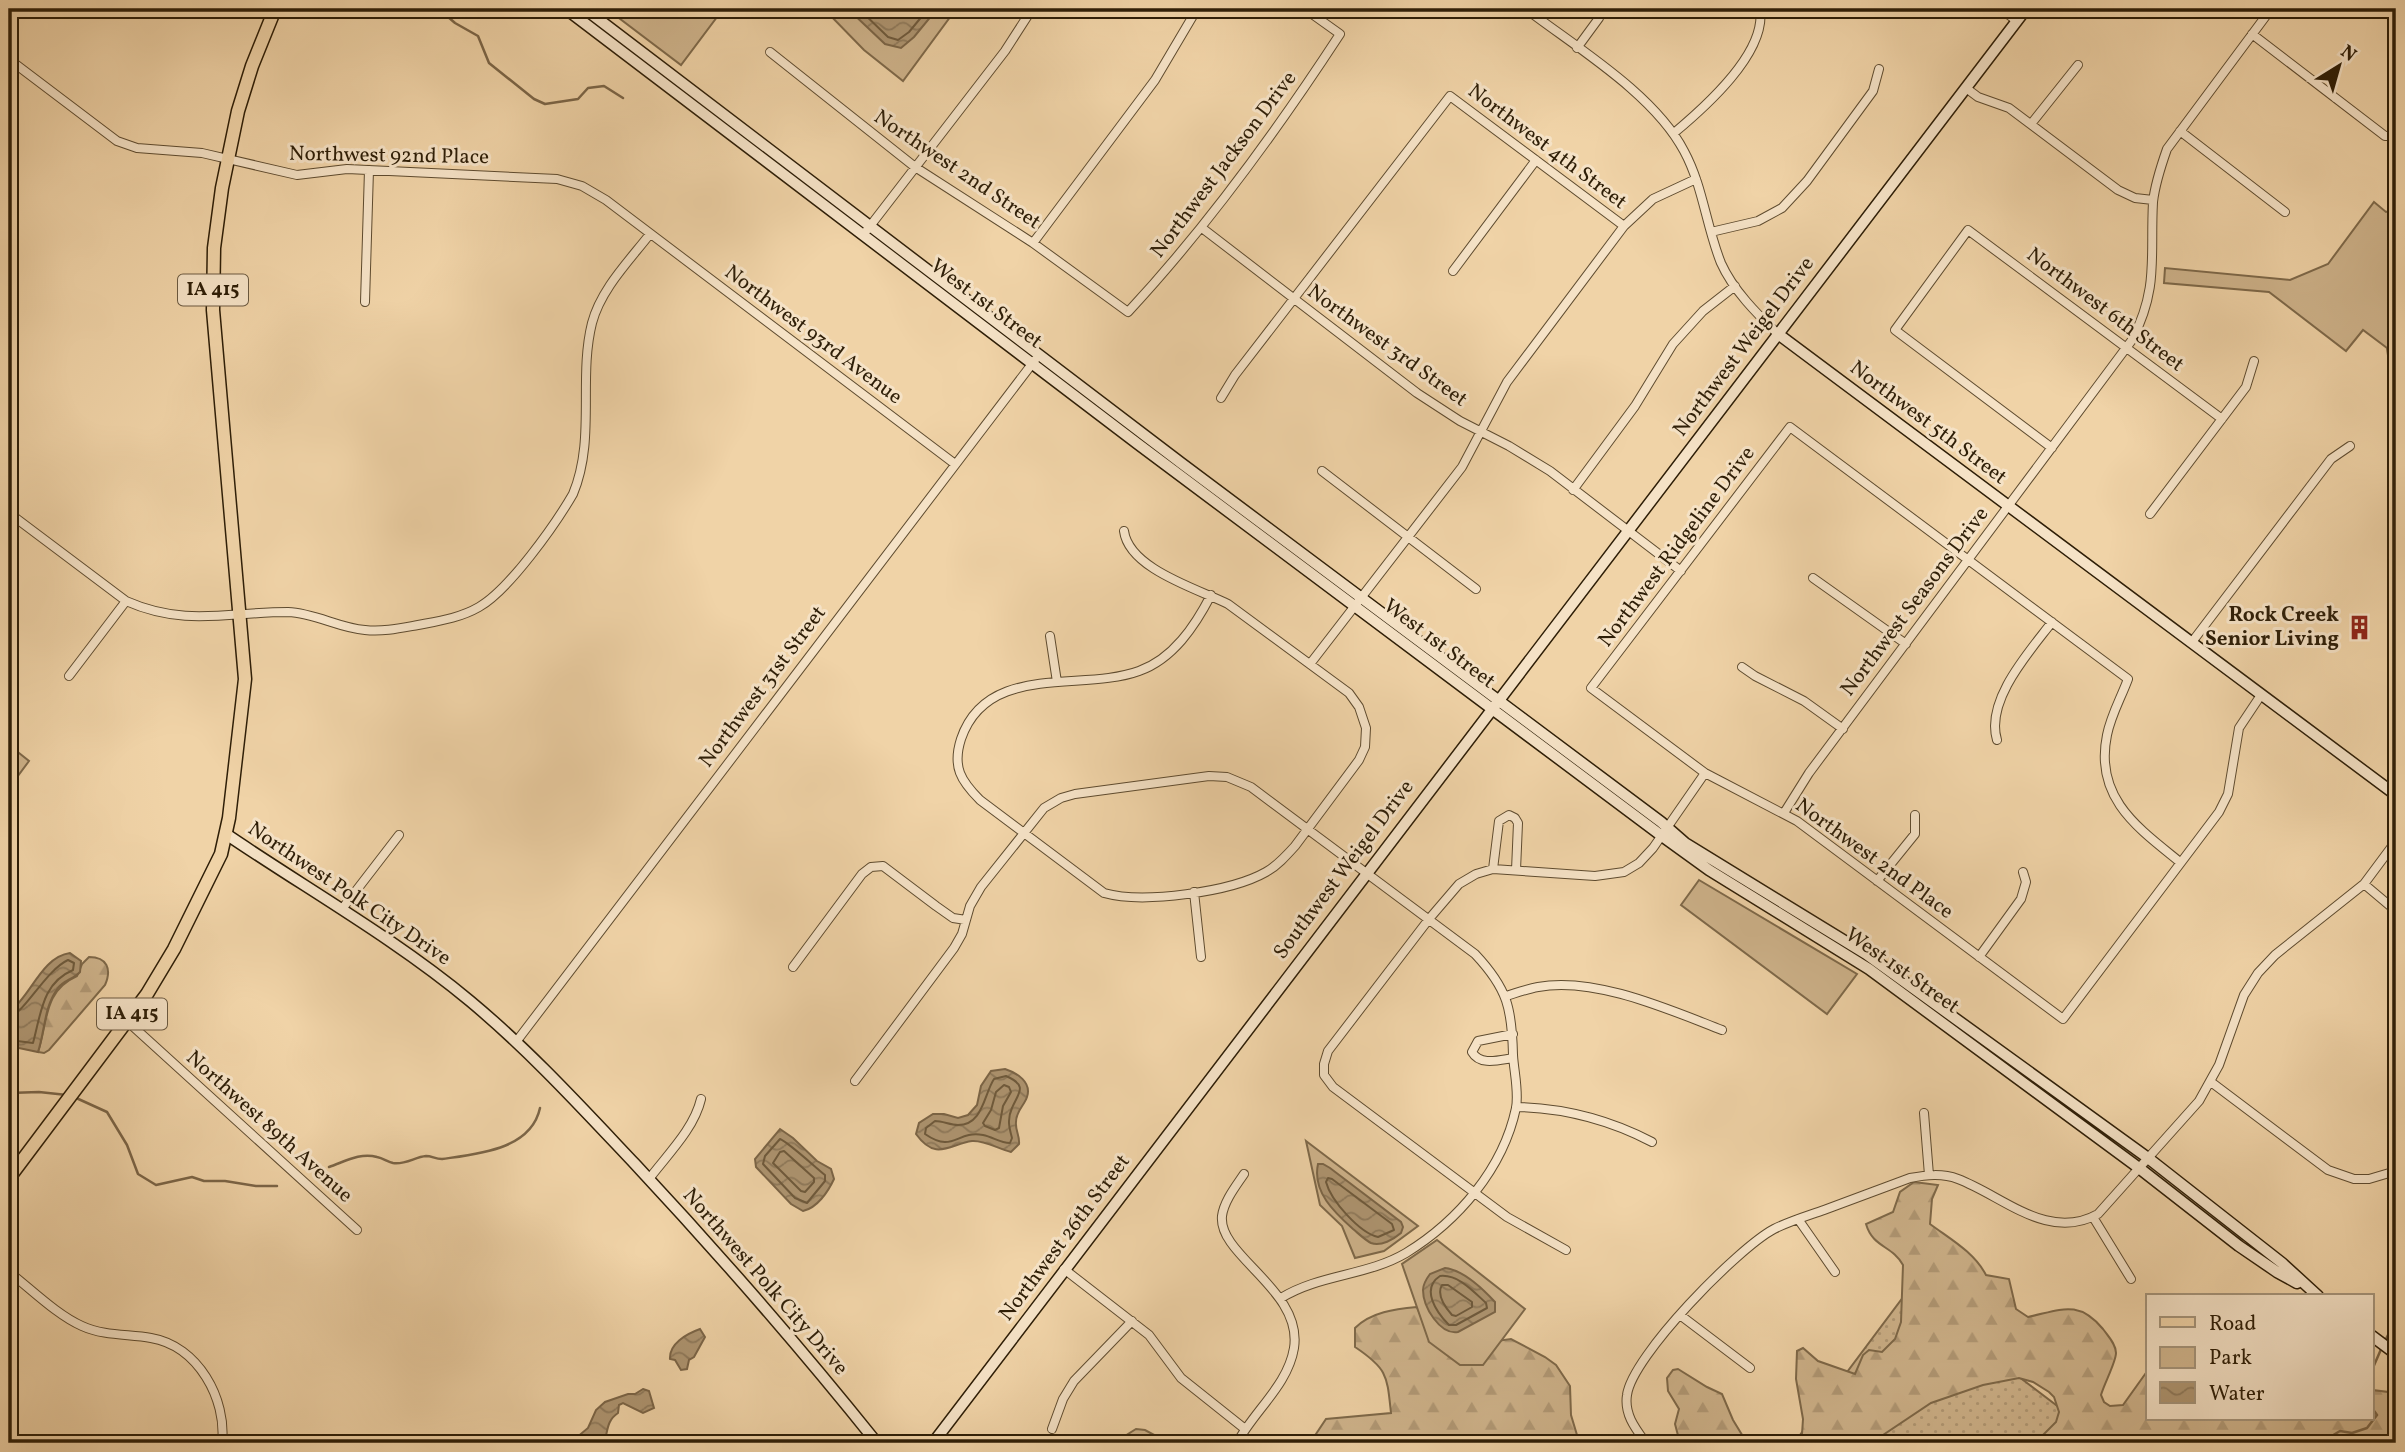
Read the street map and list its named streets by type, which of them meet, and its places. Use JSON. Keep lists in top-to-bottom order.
{
  "streets": {
    "main road": ["IA 415", "Northwest Polk City Drive"],
    "street": [
      "Northwest 4th Street",
      "Northwest 92nd Place",
      "Northwest Jackson Drive",
      "Northwest 2nd Street",
      "West 1st Street",
      "Northwest 6th Street",
      "Northwest 93rd Avenue",
      "Northwest 3rd Street",
      "Northwest Weigel Drive",
      "Northwest 5th Street",
      "Northwest Ridgeline Drive",
      "Northwest Seasons Drive",
      "Northwest 31st Street",
      "Northwest 2nd Place",
      "Southwest Weigel Drive",
      "Northwest 89th Avenue",
      "Northwest 26th Street"
    ]
  },
  "crossings": [
    ["Northwest 4th Street", "Northwest 3rd Street"],
    ["Northwest 92nd Place", "Northwest 93rd Avenue"],
    ["Northwest 92nd Place", "Northwest Polk City Drive"],
    ["Northwest Jackson Drive", "Northwest 2nd Street"],
    ["Northwest Jackson Drive", "Northwest 3rd Street"],
    ["IA 415", "Northwest Polk City Drive"],
    ["IA 415", "Northwest 89th Avenue"],
    ["West 1st Street", "Northwest Weigel Drive"],
    ["West 1st Street", "Northwest 31st Street"],
    ["West 1st Street", "Southwest Weigel Drive"],
    ["Northwest 6th Street", "Northwest Seasons Drive"],
    ["Northwest 93rd Avenue", "Northwest 31st Street"],
    ["Northwest 3rd Street", "Northwest Weigel Drive"],
    ["Northwest 3rd Street", "Northwest Ridgeline Drive"],
    ["Northwest Weigel Drive", "Northwest 5th Street"],
    ["Northwest Weigel Drive", "Southwest Weigel Drive"],
    ["Northwest 5th Street", "Northwest Seasons Drive"],
    ["Northwest Ridgeline Drive", "Northwest Seasons Drive"],
    ["Northwest Ridgeline Drive", "Northwest 2nd Place"],
    ["Northwest Seasons Drive", "Northwest 2nd Place"],
    ["Northwest 31st Street", "Northwest Polk City Drive"],
    ["Southwest Weigel Drive", "Northwest 26th Street"]
  ],
  "places": {
    "building": ["Rock Creek Senior Living"]
  },
  "legend": ["Road", "Park", "Water"],
  "north": "top right"
}
